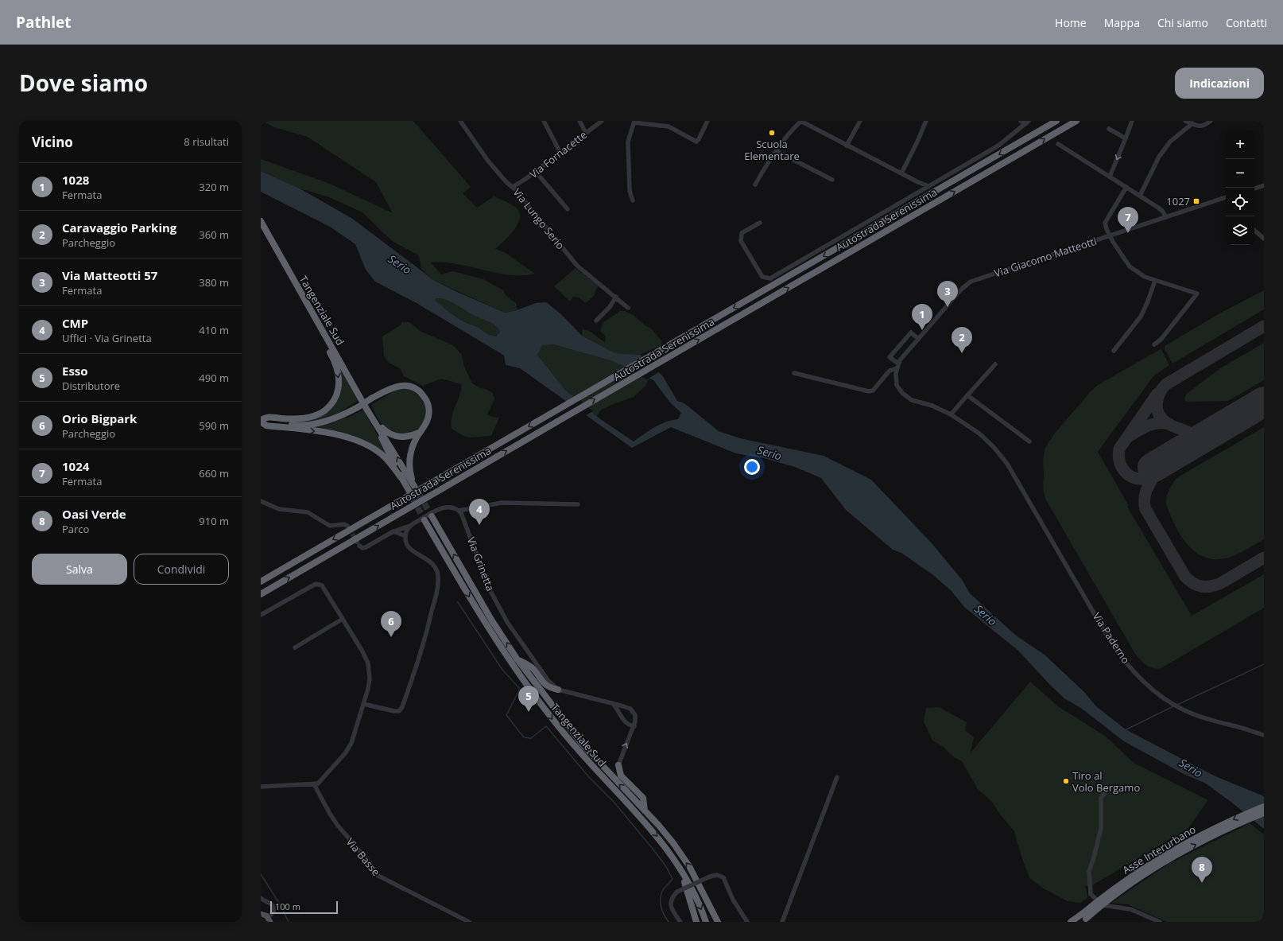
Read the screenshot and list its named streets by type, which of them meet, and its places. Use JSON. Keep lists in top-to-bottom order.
{
  "streets": {
    "highway": ["Autostrada Serenissima", "Tangenziale Sud", "Asse Interurbano"],
    "street": [
      "Via Fornacette",
      "Via Lungo Serio",
      "Via Giacomo Matteotti",
      "Via Grinetta",
      "Via Paderno",
      "Via Basse"
    ]
  },
  "crossings": [
    ["Via Fornacette", "Via Lungo Serio"]
  ],
  "water": ["Serio"],
  "places": {
    "other": ["Scuola Elementare", "Tiro al Volo Bergamo"],
    "transit": ["1027"]
  },
  "scale_bar": "100 m",
  "page": {
    "header": "Pathlet",
    "nav": [
      "Home",
      "Mappa",
      "Chi siamo",
      "Contatti"
    ],
    "title": "Dove siamo",
    "buttons": [
      "Indicazioni",
      ["Salva", "Condividi"]
    ],
    "heading": ["Vicino", "8 risultati"],
    "map_buttons": ["+", "−"],
    "list": [
      {
        "mark": "1",
        "name": "1028",
        "note": "Fermata",
        "value": "320 m"
      },
      {
        "mark": "2",
        "name": "Caravaggio Parking",
        "note": "Parcheggio",
        "value": "360 m"
      },
      {
        "mark": "3",
        "name": "Via Matteotti 57",
        "note": "Fermata",
        "value": "380 m"
      },
      {
        "mark": "4",
        "name": "CMP",
        "note": "Uffici · Via Grinetta",
        "value": "410 m"
      },
      {
        "mark": "5",
        "name": "Esso",
        "note": "Distributore",
        "value": "490 m"
      },
      {
        "mark": "6",
        "name": "Orio Bigpark",
        "note": "Parcheggio",
        "value": "590 m"
      },
      {
        "mark": "7",
        "name": "1024",
        "note": "Fermata",
        "value": "660 m"
      },
      {
        "mark": "8",
        "name": "Oasi Verde",
        "note": "Parco",
        "value": "910 m"
      }
    ],
    "pins": [
      "7",
      "3",
      "1",
      "2",
      "4",
      "6",
      "5",
      "8"
    ],
    "scale": "100 m"
  }
}
